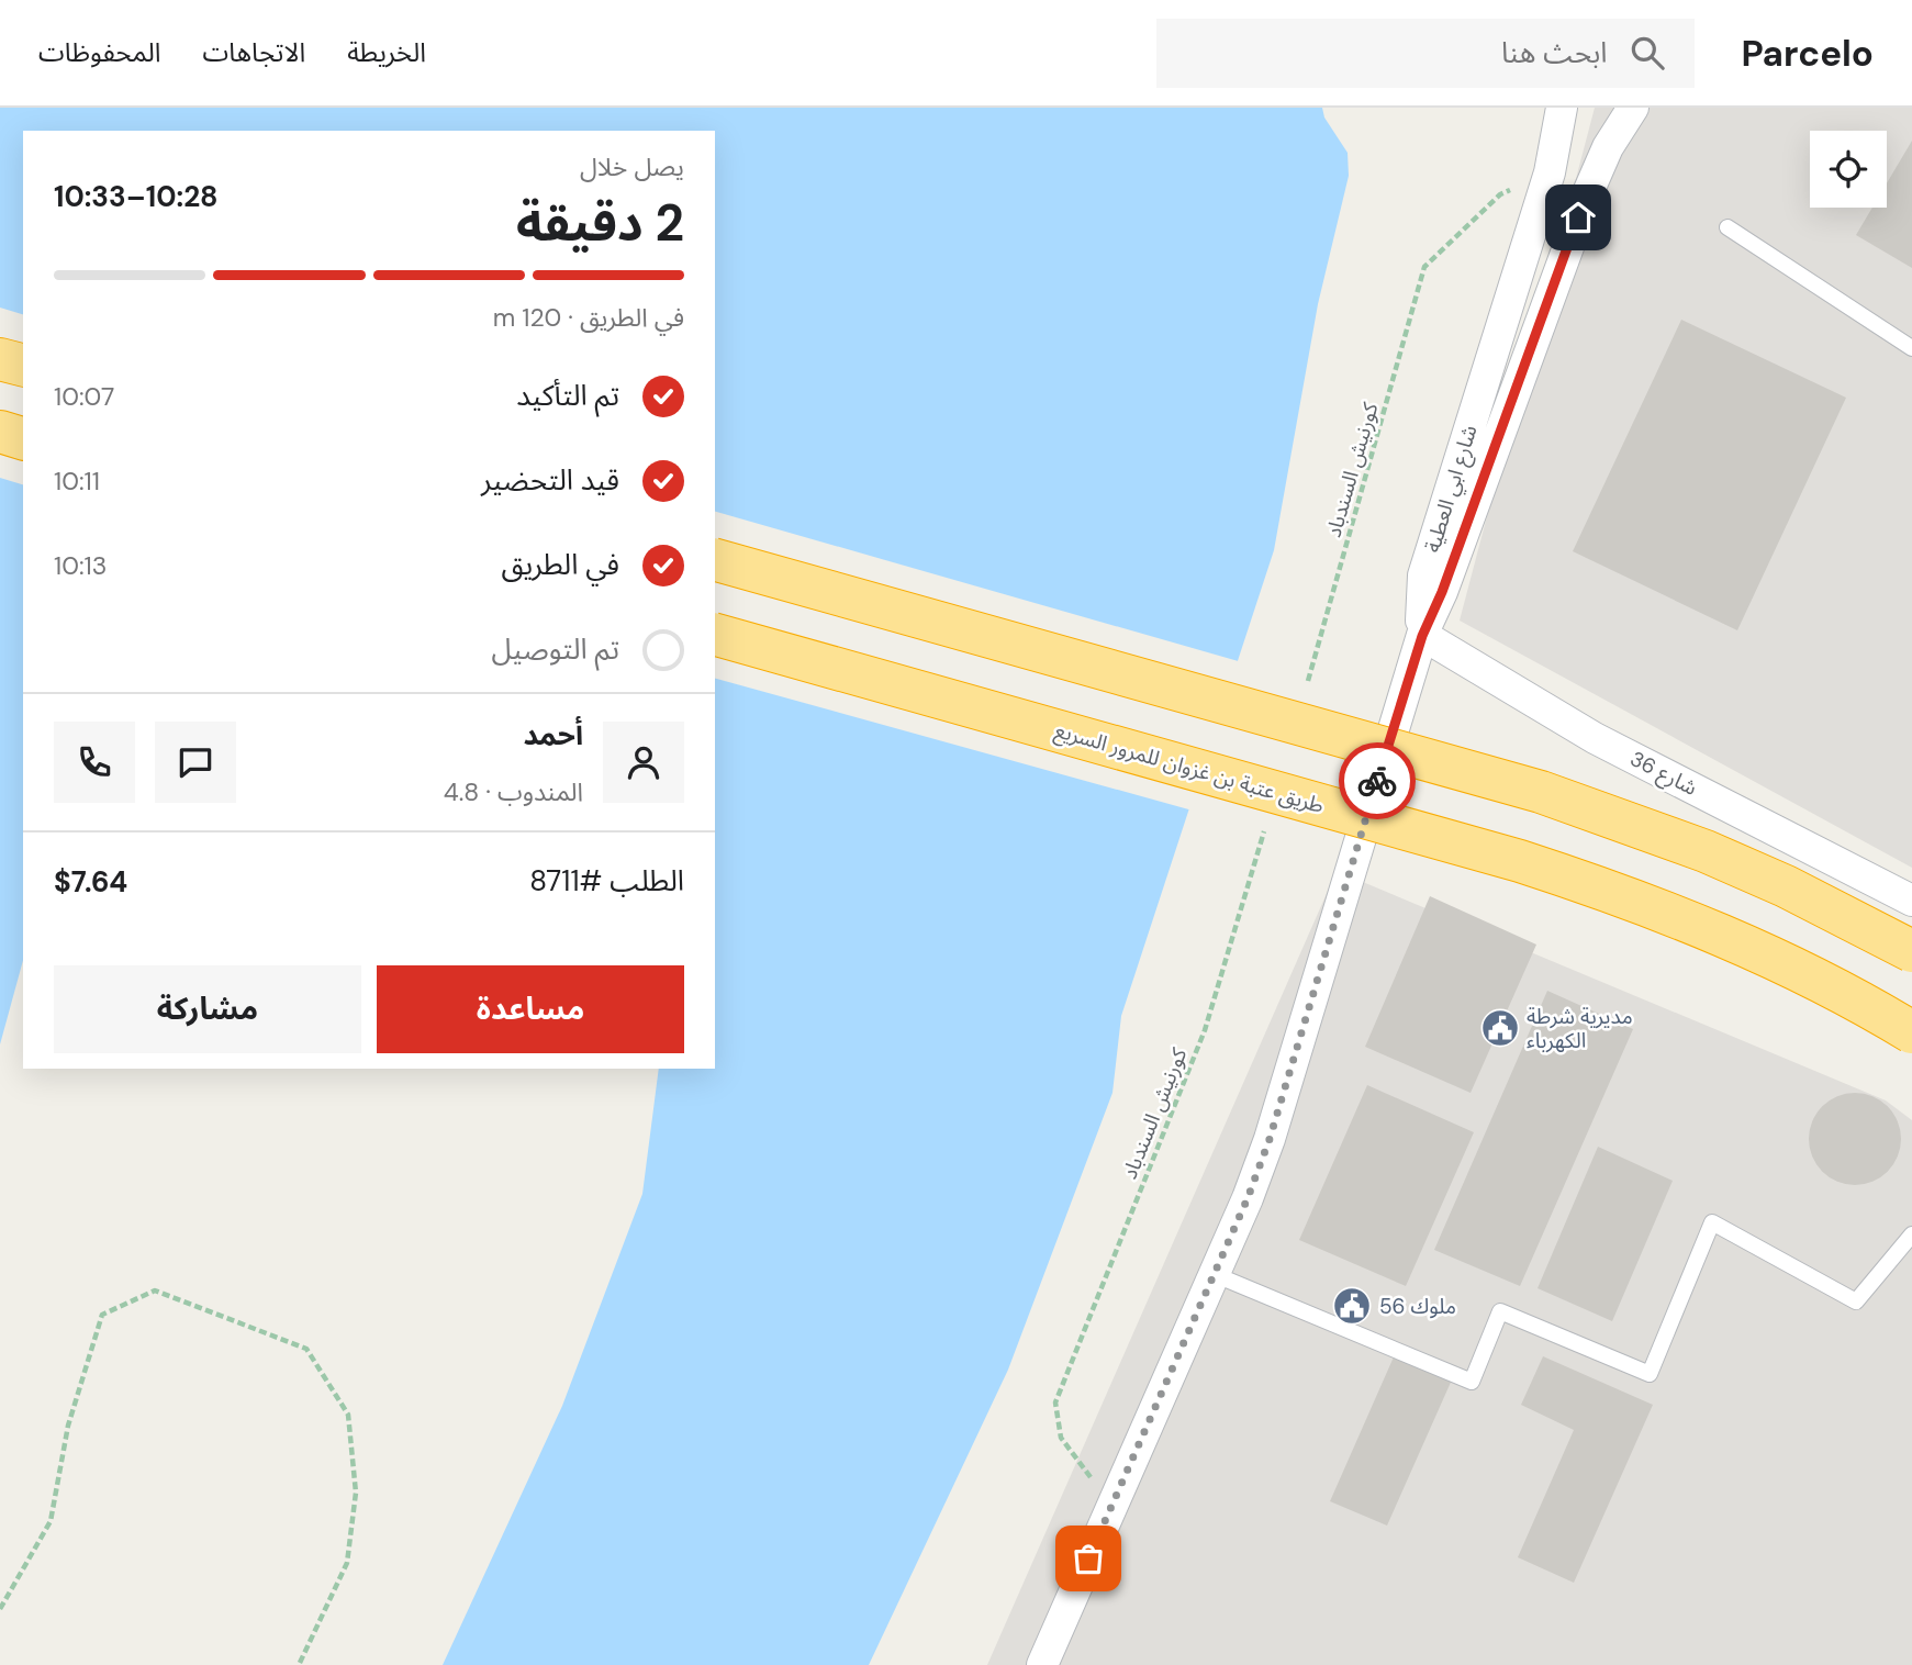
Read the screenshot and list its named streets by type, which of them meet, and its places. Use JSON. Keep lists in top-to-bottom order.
{
  "streets": {
    "highway": ["طريق عتبة بن غزوان للمرور السريع"],
    "street": ["شارع ابي العطية", "شارع 36"],
    "path": ["كورنيش السندباد"]
  },
  "crossings": [
    ["كورنيش السندباد", "شارع ابي العطية"],
    ["شارع ابي العطية", "شارع 36"]
  ],
  "places": {
    "public building": ["مديرية شرطة الكهرباء", "ملوك 56"]
  },
  "page": {
    "header": "Parcelo",
    "search": "ابحث هنا",
    "nav": ["الخريطة", "الاتجاهات", "المحفوظات"],
    "heading": ["2 دقيقة", "يصل خلال", "10:28–10:33"],
    "panel": [
      "أحمد",
      "المندوب · 4.8",
      "الطلب #8711",
      "$7.64"
    ],
    "bar": "في الطريق · 120 m",
    "list": [
      ["تم التأكيد", "10:07"],
      ["قيد التحضير", "10:11"],
      ["في الطريق", "10:13"],
      "تم التوصيل"
    ],
    "buttons": ["مساعدة", "مشاركة"]
  }
}
